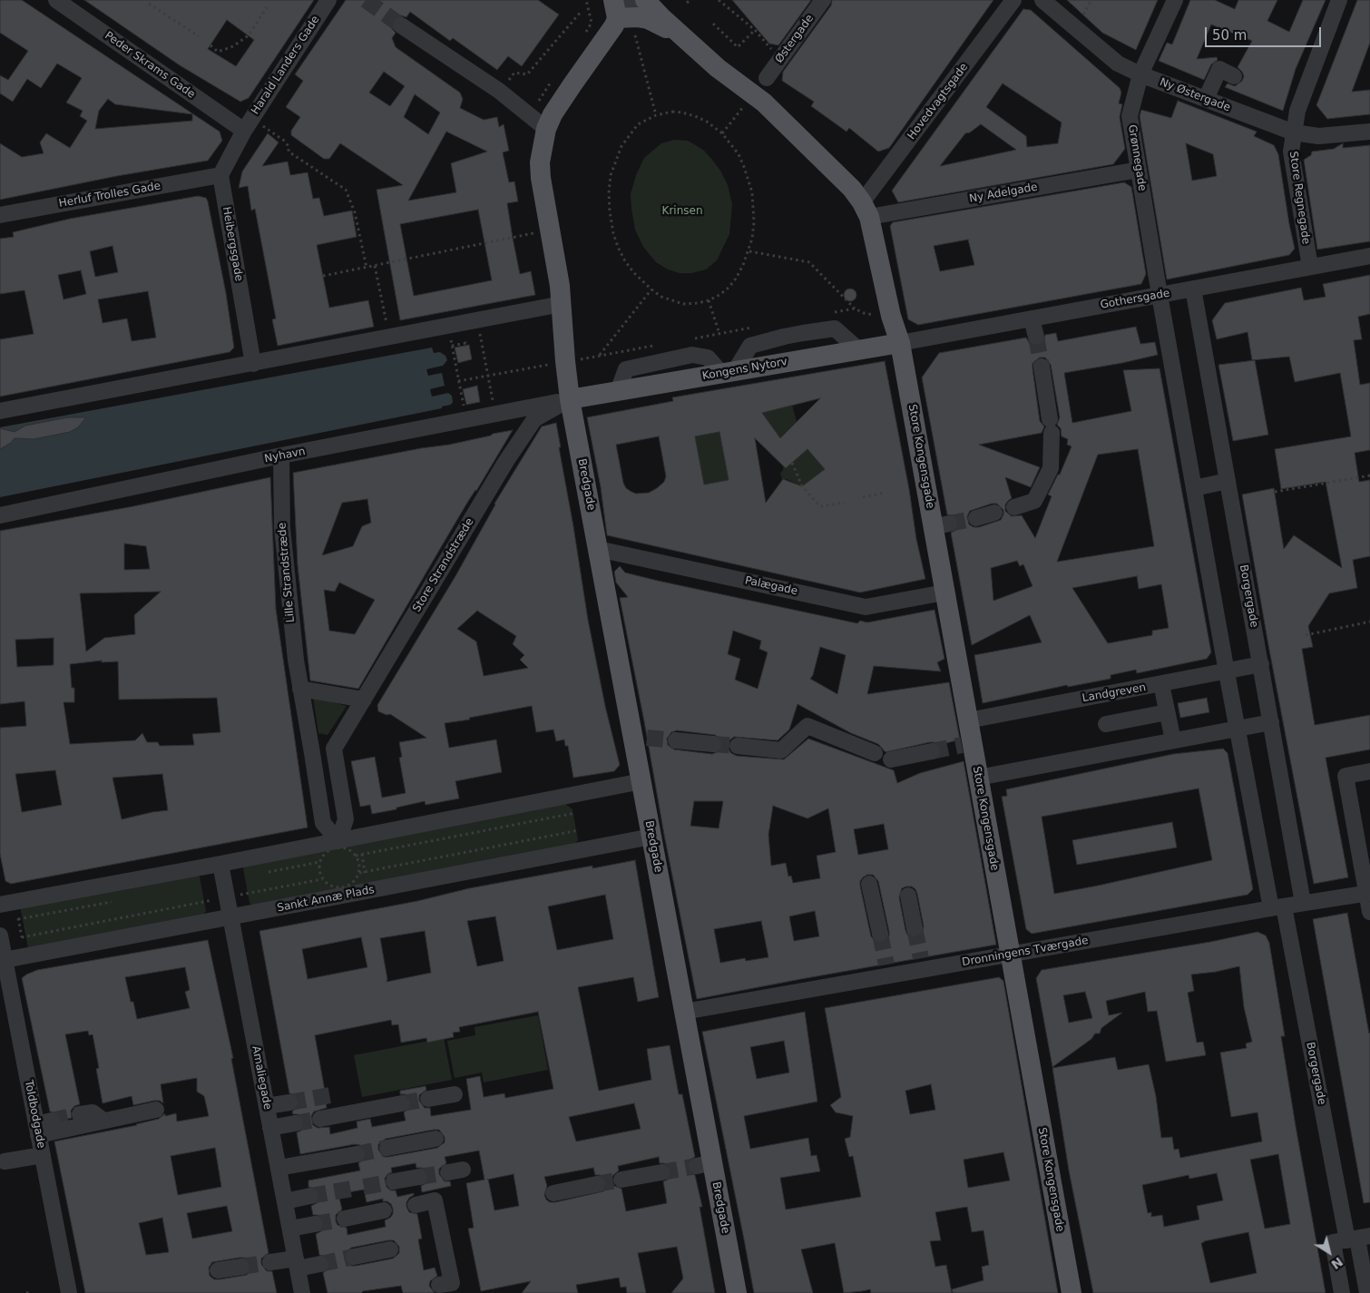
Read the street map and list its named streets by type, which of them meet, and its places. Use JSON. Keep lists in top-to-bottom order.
{
  "streets": {
    "main road": ["Kongens Nytorv", "Store Kongensgade", "Bredgade"],
    "street": [
      "Østergade",
      "Peder Skrams Gade",
      "Harald Landers Gade",
      "Ny Østergade",
      "Hovedvagtsgade",
      "Grønnegade",
      "Ny Adelgade",
      "Herluf Trolles Gade",
      "Store Regnegade",
      "Heibergsgade",
      "Gothersgade",
      "Nyhavn",
      "Store Strandstræde",
      "Lille Strandstræde",
      "Palægade",
      "Borgergade",
      "Landgreven",
      "Sankt Annæ Plads",
      "Dronningens Tværgade",
      "Amaliegade",
      "Toldbodgade"
    ]
  },
  "crossings": [
    ["Peder Skrams Gade", "Harald Landers Gade"],
    ["Ny Østergade", "Grønnegade"],
    ["Ny Østergade", "Store Regnegade"],
    ["Hovedvagtsgade", "Ny Adelgade"],
    ["Grønnegade", "Ny Adelgade"],
    ["Grønnegade", "Gothersgade"],
    ["Grønnegade", "Borgergade"],
    ["Herluf Trolles Gade", "Heibergsgade"],
    ["Store Regnegade", "Gothersgade"],
    ["Gothersgade", "Kongens Nytorv"],
    ["Gothersgade", "Store Kongensgade"],
    ["Gothersgade", "Borgergade"],
    ["Kongens Nytorv", "Nyhavn"],
    ["Kongens Nytorv", "Store Kongensgade"],
    ["Kongens Nytorv", "Bredgade"],
    ["Kongens Nytorv", "Store Strandstræde"],
    ["Nyhavn", "Bredgade"],
    ["Nyhavn", "Store Strandstræde"],
    ["Nyhavn", "Lille Strandstræde"],
    ["Store Kongensgade", "Palægade"],
    ["Store Kongensgade", "Landgreven"],
    ["Store Kongensgade", "Dronningens Tværgade"],
    ["Bredgade", "Store Strandstræde"],
    ["Bredgade", "Palægade"],
    ["Bredgade", "Sankt Annæ Plads"],
    ["Bredgade", "Dronningens Tværgade"],
    ["Borgergade", "Landgreven"],
    ["Borgergade", "Dronningens Tværgade"],
    ["Sankt Annæ Plads", "Amaliegade"],
    ["Sankt Annæ Plads", "Toldbodgade"]
  ],
  "parks": ["Krinsen"],
  "scale_bar": "50 m",
  "north": "bottom right"
}
